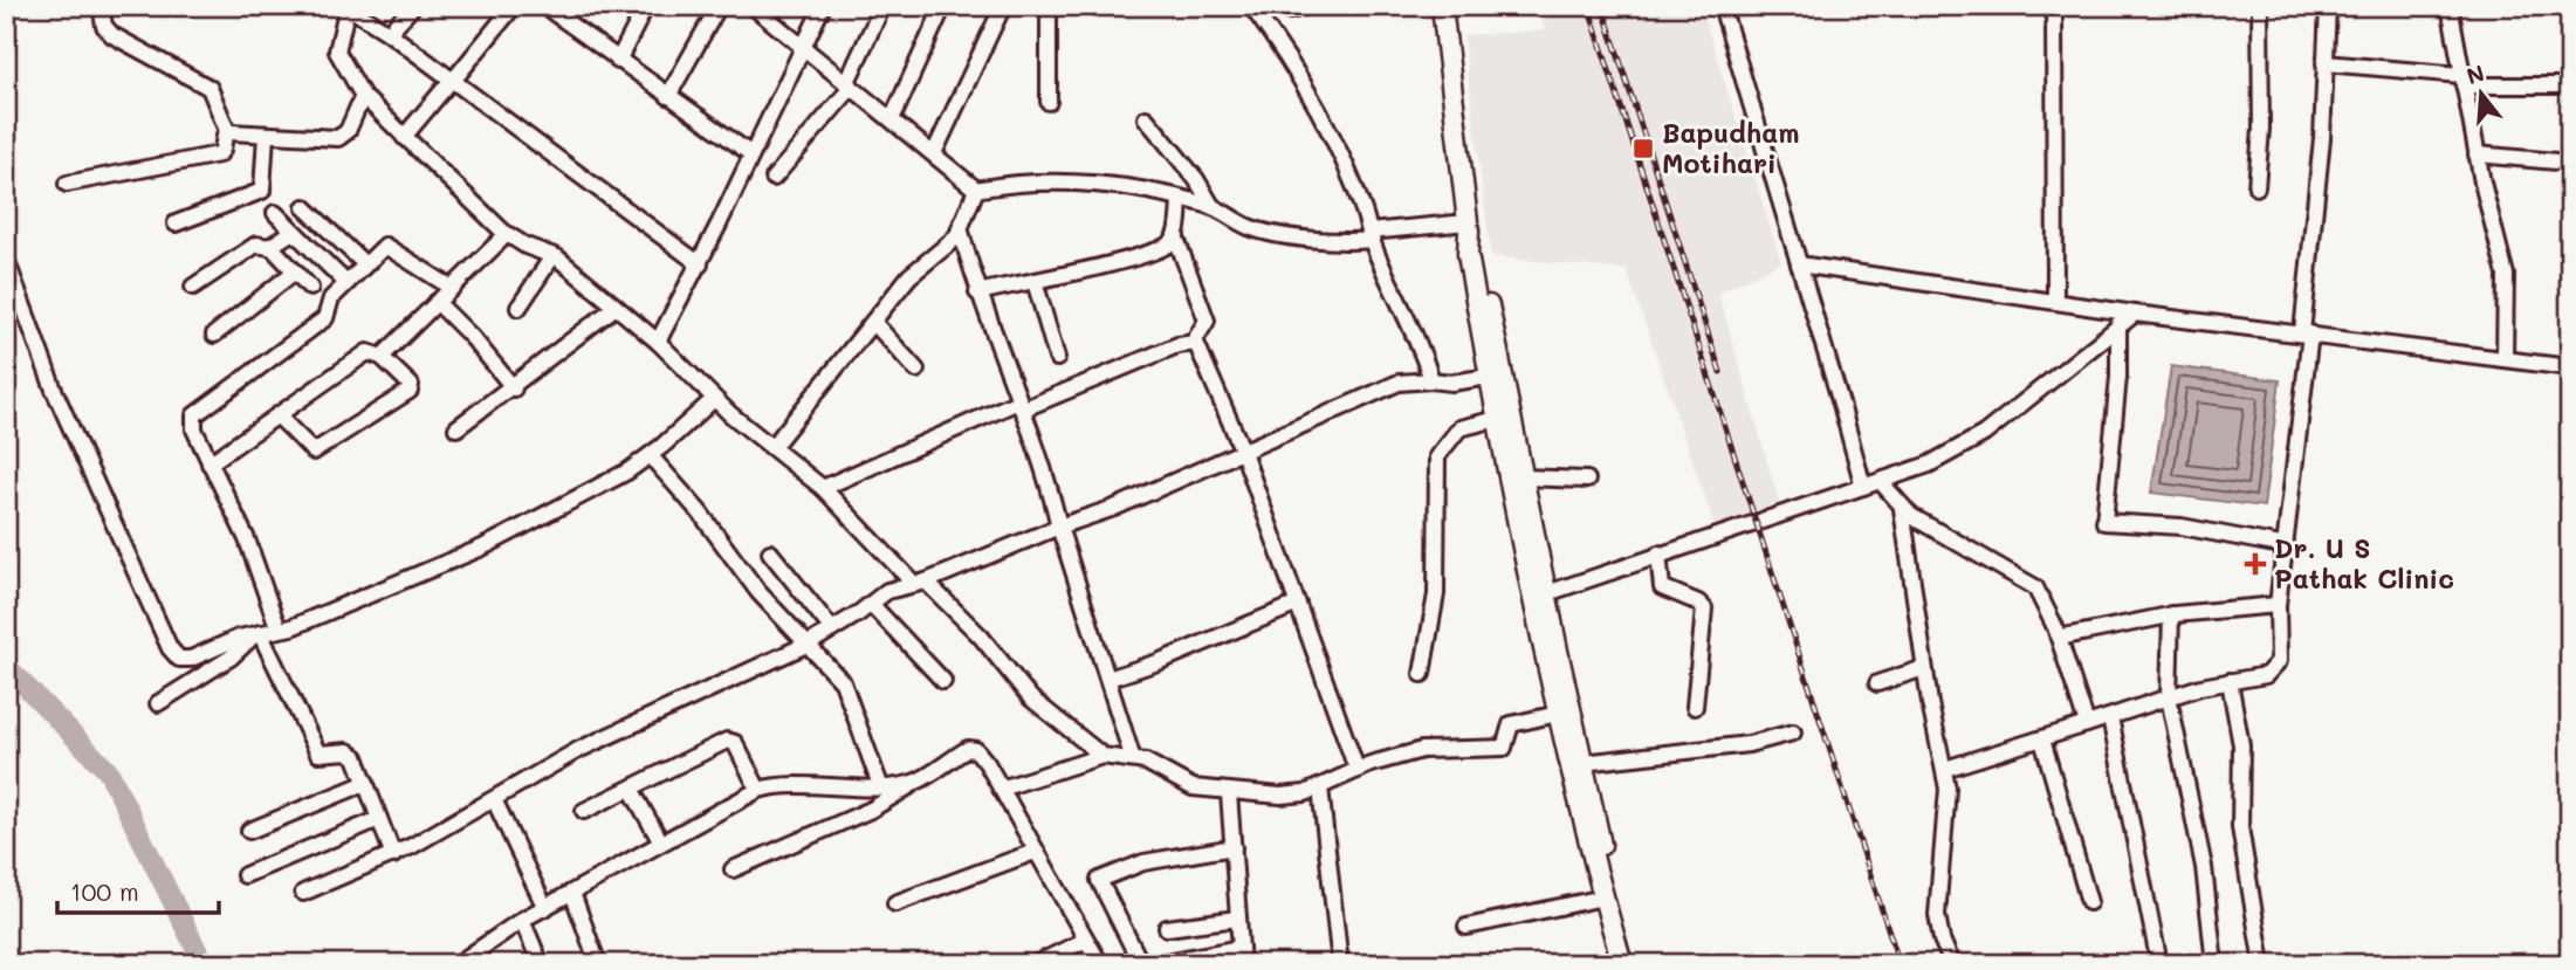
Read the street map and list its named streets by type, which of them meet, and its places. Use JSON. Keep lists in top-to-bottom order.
{
  "places": {
    "transit": ["Bapudham Motihari"],
    "health": ["Dr. U S Pathak Clinic"]
  },
  "scale_bar": "100 m",
  "north": "top"
}
